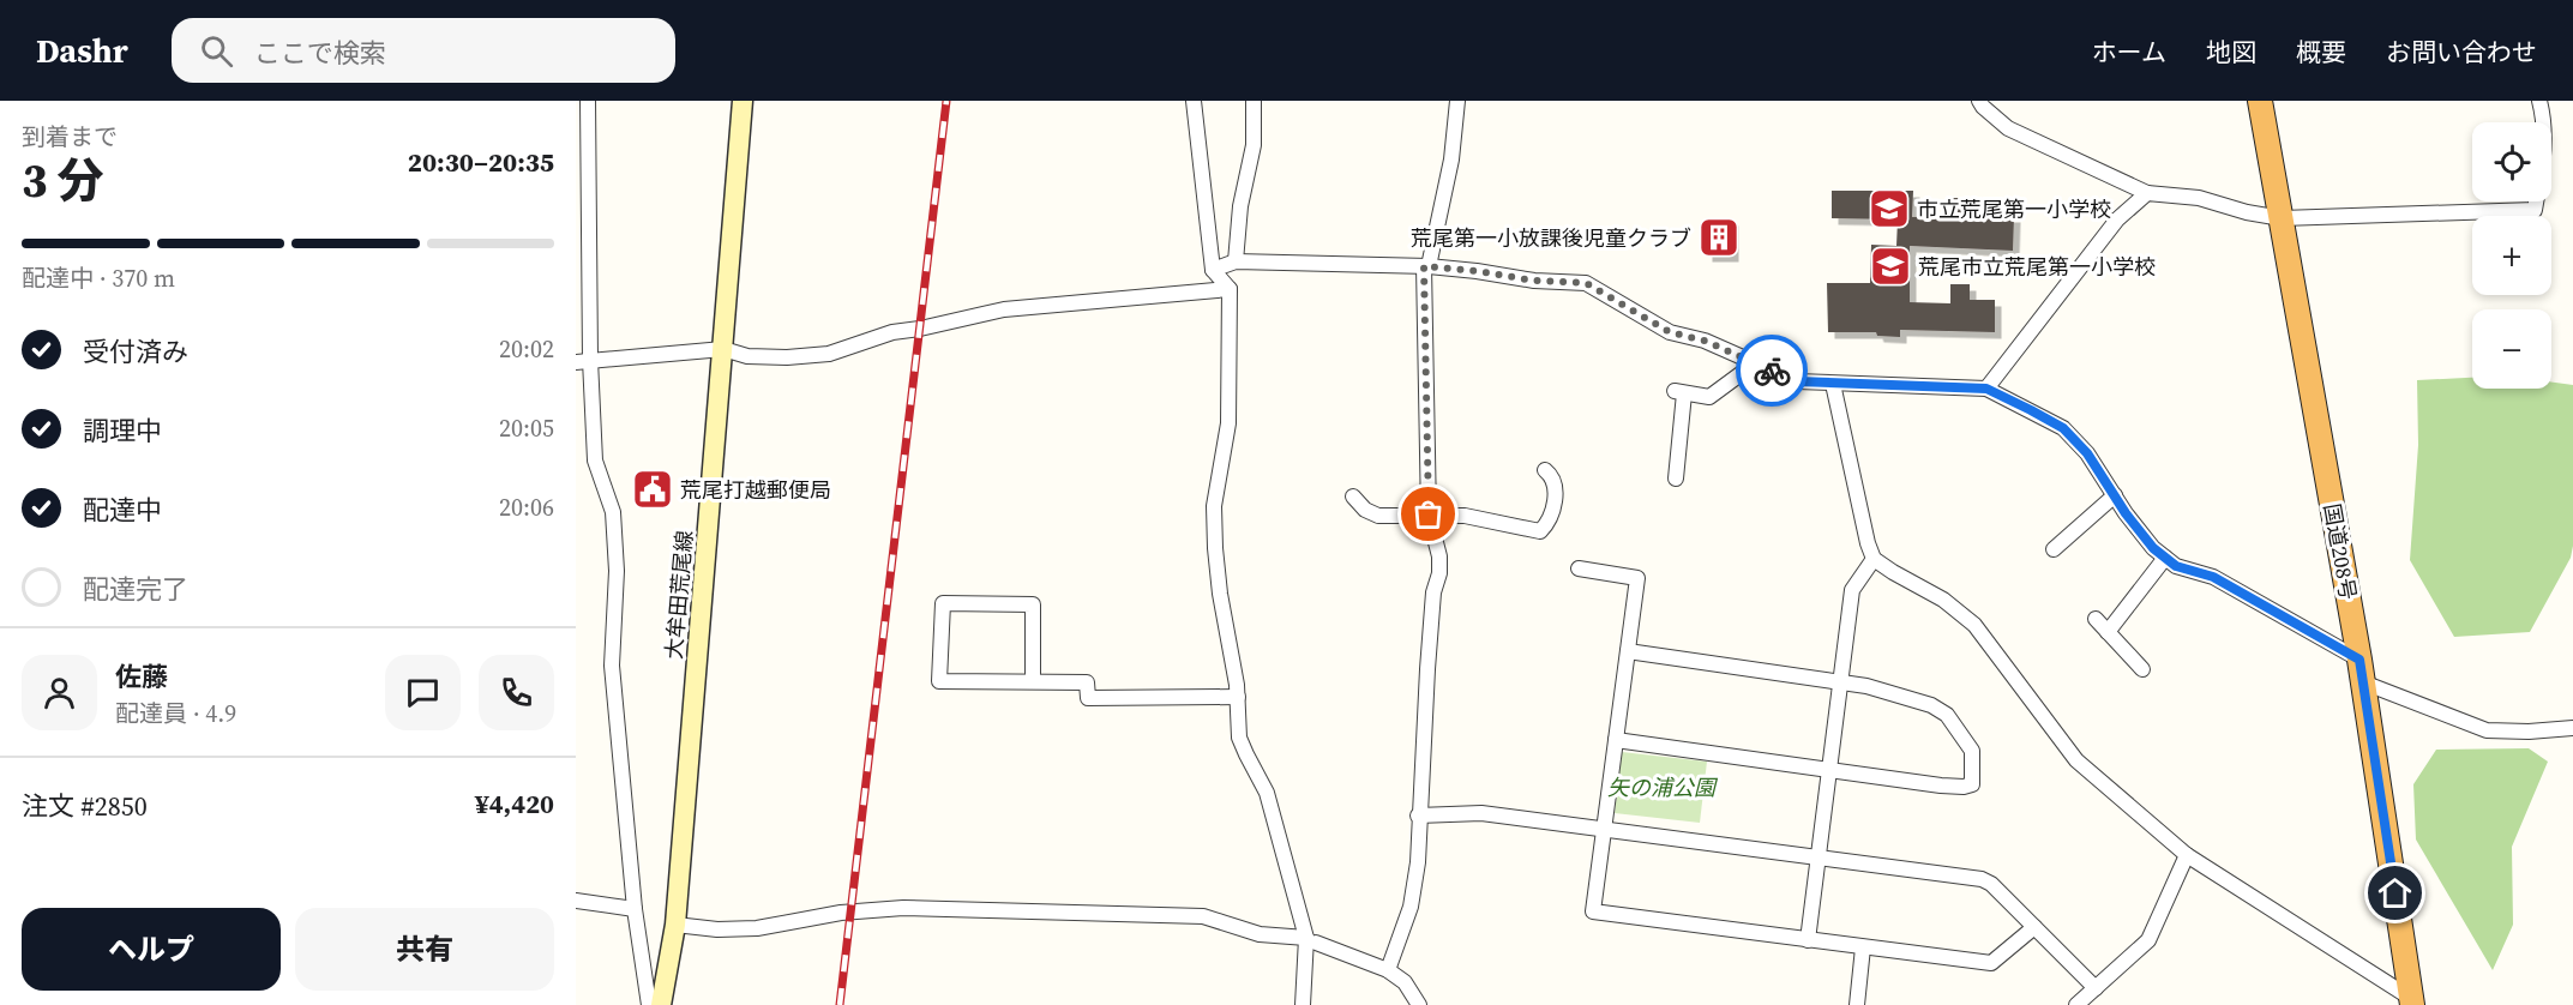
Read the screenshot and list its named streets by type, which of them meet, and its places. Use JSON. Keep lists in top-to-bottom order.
{
  "streets": {
    "highway": ["国道208号"],
    "main road": ["大牟田荒尾線"]
  },
  "parks": ["矢の浦公園"],
  "places": {
    "school or university": ["市立荒尾第一小学校", "荒尾市立荒尾第一小学校"],
    "building": ["荒尾第一小放課後児童クラブ"],
    "public building": ["荒尾打越郵便局"]
  },
  "page": {
    "header": "Dashr",
    "search": "ここで検索",
    "nav": [
      "ホーム",
      "地図",
      "概要",
      "お問い合わせ"
    ],
    "heading": ["3 分", "到着まで", "20:30–20:35"],
    "panel": [
      "佐藤",
      "配達員 · 4.9",
      "注文 #2850",
      "¥4,420"
    ],
    "map_buttons": ["+", "−"],
    "bar": "配達中 · 370 m",
    "list": [
      ["受付済み", "20:02"],
      ["調理中", "20:05"],
      ["配達中", "20:06"],
      "配達完了"
    ],
    "buttons": ["ヘルプ", "共有"]
  }
}
